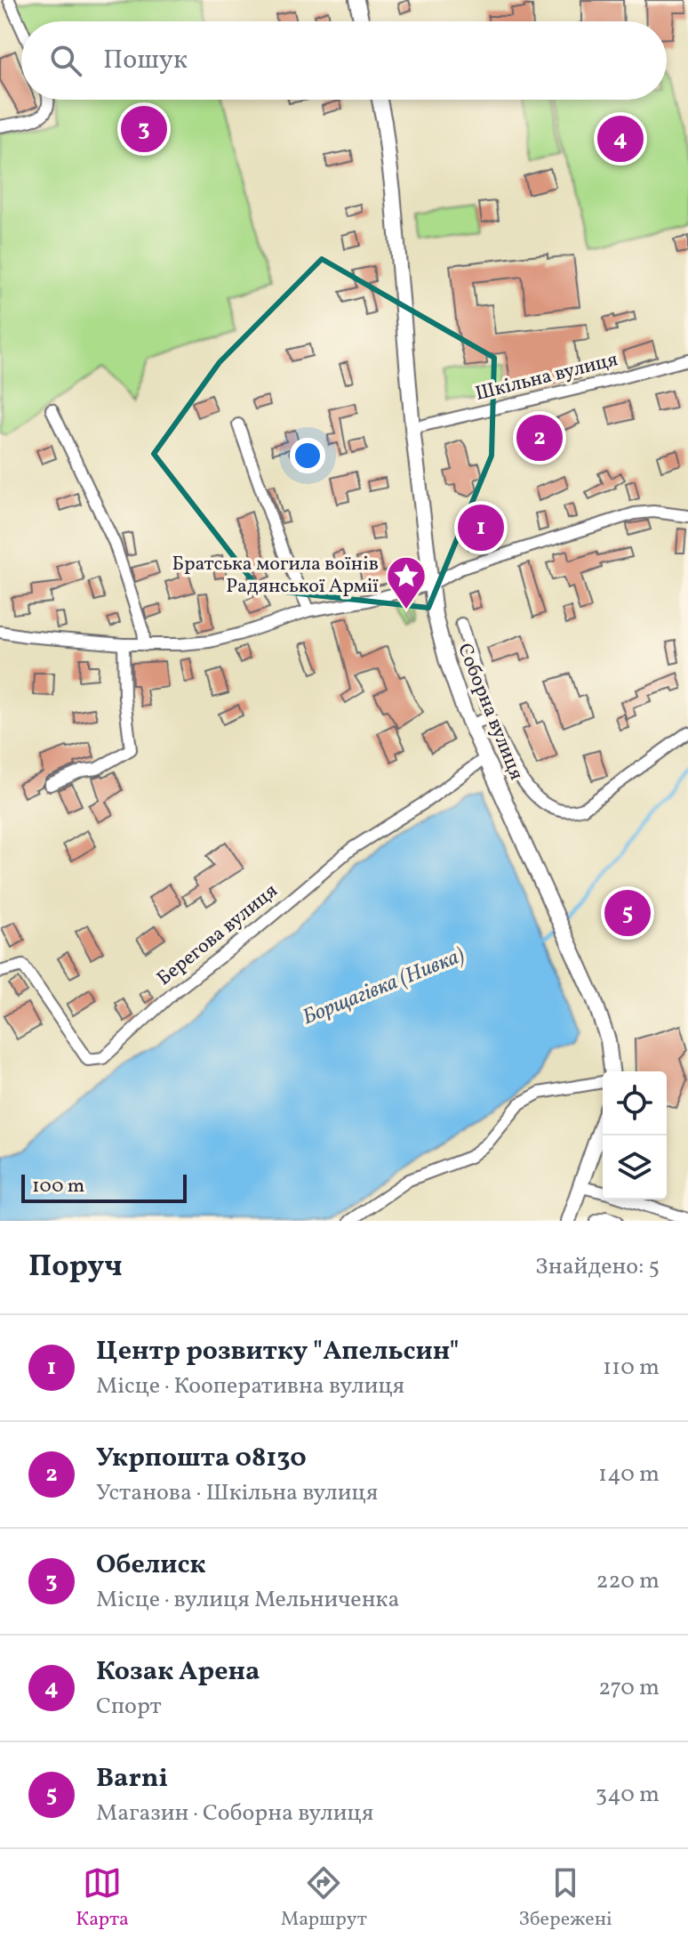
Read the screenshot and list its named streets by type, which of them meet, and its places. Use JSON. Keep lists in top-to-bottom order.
{
  "streets": {
    "main road": ["Соборна вулиця"],
    "street": ["Шкільна вулиця", "Берегова вулиця"]
  },
  "crossings": [
    ["Шкільна вулиця", "Соборна вулиця"],
    ["Соборна вулиця", "Берегова вулиця"]
  ],
  "water": ["Борщагівка (Нивка)"],
  "places": {
    "place": ["Братська могила воїнів Радянської Армії"]
  },
  "scale_bar": "100 m",
  "page": {
    "search": "Пошук",
    "pins": [
      "3",
      "4",
      "2",
      "1",
      "5"
    ],
    "scale": "100 m",
    "heading": ["Поруч", "Знайдено: 5"],
    "list": [
      {
        "mark": "1",
        "name": "Центр розвитку \"Апельсин\"",
        "note": "Місце · Кооперативна вулиця",
        "value": "110 m"
      },
      {
        "mark": "2",
        "name": "Укрпошта 08130",
        "note": "Установа · Шкільна вулиця",
        "value": "140 m"
      },
      {
        "mark": "3",
        "name": "Обелиск",
        "note": "Місце · вулиця Мельниченка",
        "value": "220 m"
      },
      {
        "mark": "4",
        "name": "Козак Арена",
        "note": "Спорт",
        "value": "270 m"
      },
      {
        "mark": "5",
        "name": "Barni",
        "note": "Магазин · Соборна вулиця",
        "value": "340 m"
      }
    ],
    "nav": ["Карта", "Маршрут", "Збережені"]
  }
}
